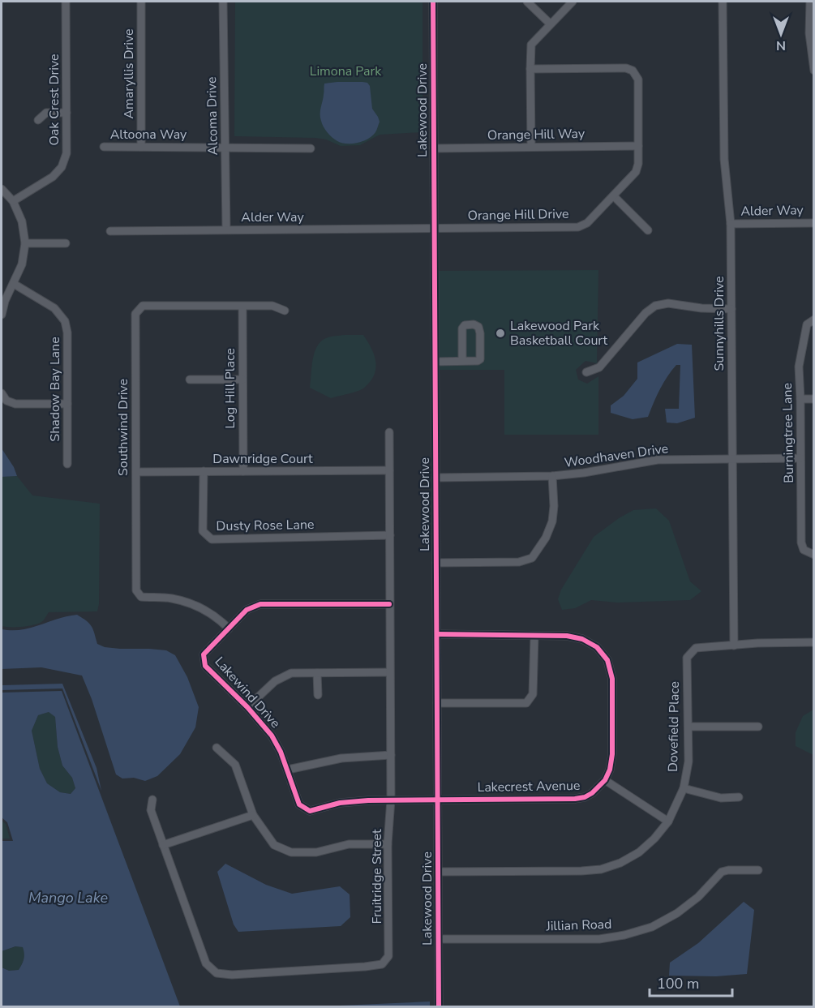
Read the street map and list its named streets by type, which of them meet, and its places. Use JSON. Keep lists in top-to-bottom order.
{
  "streets": {
    "street": [
      "Amaryllis Drive",
      "Oak Crest Drive",
      "Lakewood Drive",
      "Alcoma Drive",
      "Altoona Way",
      "Orange Hill Way",
      "Alder Way",
      "Orange Hill Drive",
      "Sunnyhills Drive",
      "Log Hill Place",
      "Shadow Bay Lane",
      "Southwind Drive",
      "Burningtree Lane",
      "Woodhaven Drive",
      "Dawnridge Court",
      "Dusty Rose Lane",
      "Lakewind Drive",
      "Dovefield Place",
      "Lakecrest Avenue",
      "Fruitridge Street",
      "Jillian Road"
    ]
  },
  "crossings": [
    ["Amaryllis Drive", "Altoona Way"],
    ["Lakewood Drive", "Orange Hill Way"],
    ["Lakewood Drive", "Alder Way"],
    ["Lakewood Drive", "Orange Hill Drive"],
    ["Lakewood Drive", "Woodhaven Drive"],
    ["Lakewood Drive", "Lakewind Drive"],
    ["Lakewood Drive", "Dovefield Place"],
    ["Lakewood Drive", "Lakecrest Avenue"],
    ["Lakewood Drive", "Jillian Road"],
    ["Alcoma Drive", "Altoona Way"],
    ["Alcoma Drive", "Alder Way"],
    ["Orange Hill Way", "Orange Hill Drive"],
    ["Alder Way", "Orange Hill Drive"],
    ["Alder Way", "Sunnyhills Drive"],
    ["Sunnyhills Drive", "Woodhaven Drive"],
    ["Sunnyhills Drive", "Dovefield Place"],
    ["Log Hill Place", "Southwind Drive"],
    ["Log Hill Place", "Dawnridge Court"],
    ["Southwind Drive", "Dawnridge Court"],
    ["Southwind Drive", "Lakewind Drive"],
    ["Burningtree Lane", "Woodhaven Drive"],
    ["Dawnridge Court", "Dusty Rose Lane"],
    ["Dawnridge Court", "Fruitridge Street"],
    ["Dusty Rose Lane", "Fruitridge Street"],
    ["Lakewind Drive", "Lakecrest Avenue"],
    ["Lakewind Drive", "Fruitridge Street"]
  ],
  "water": ["Mango Lake"],
  "parks": ["Limona Park"],
  "places": ["Lakewood Park Basketball Court"],
  "scale_bar": "100 m",
  "north": "bottom"
}
